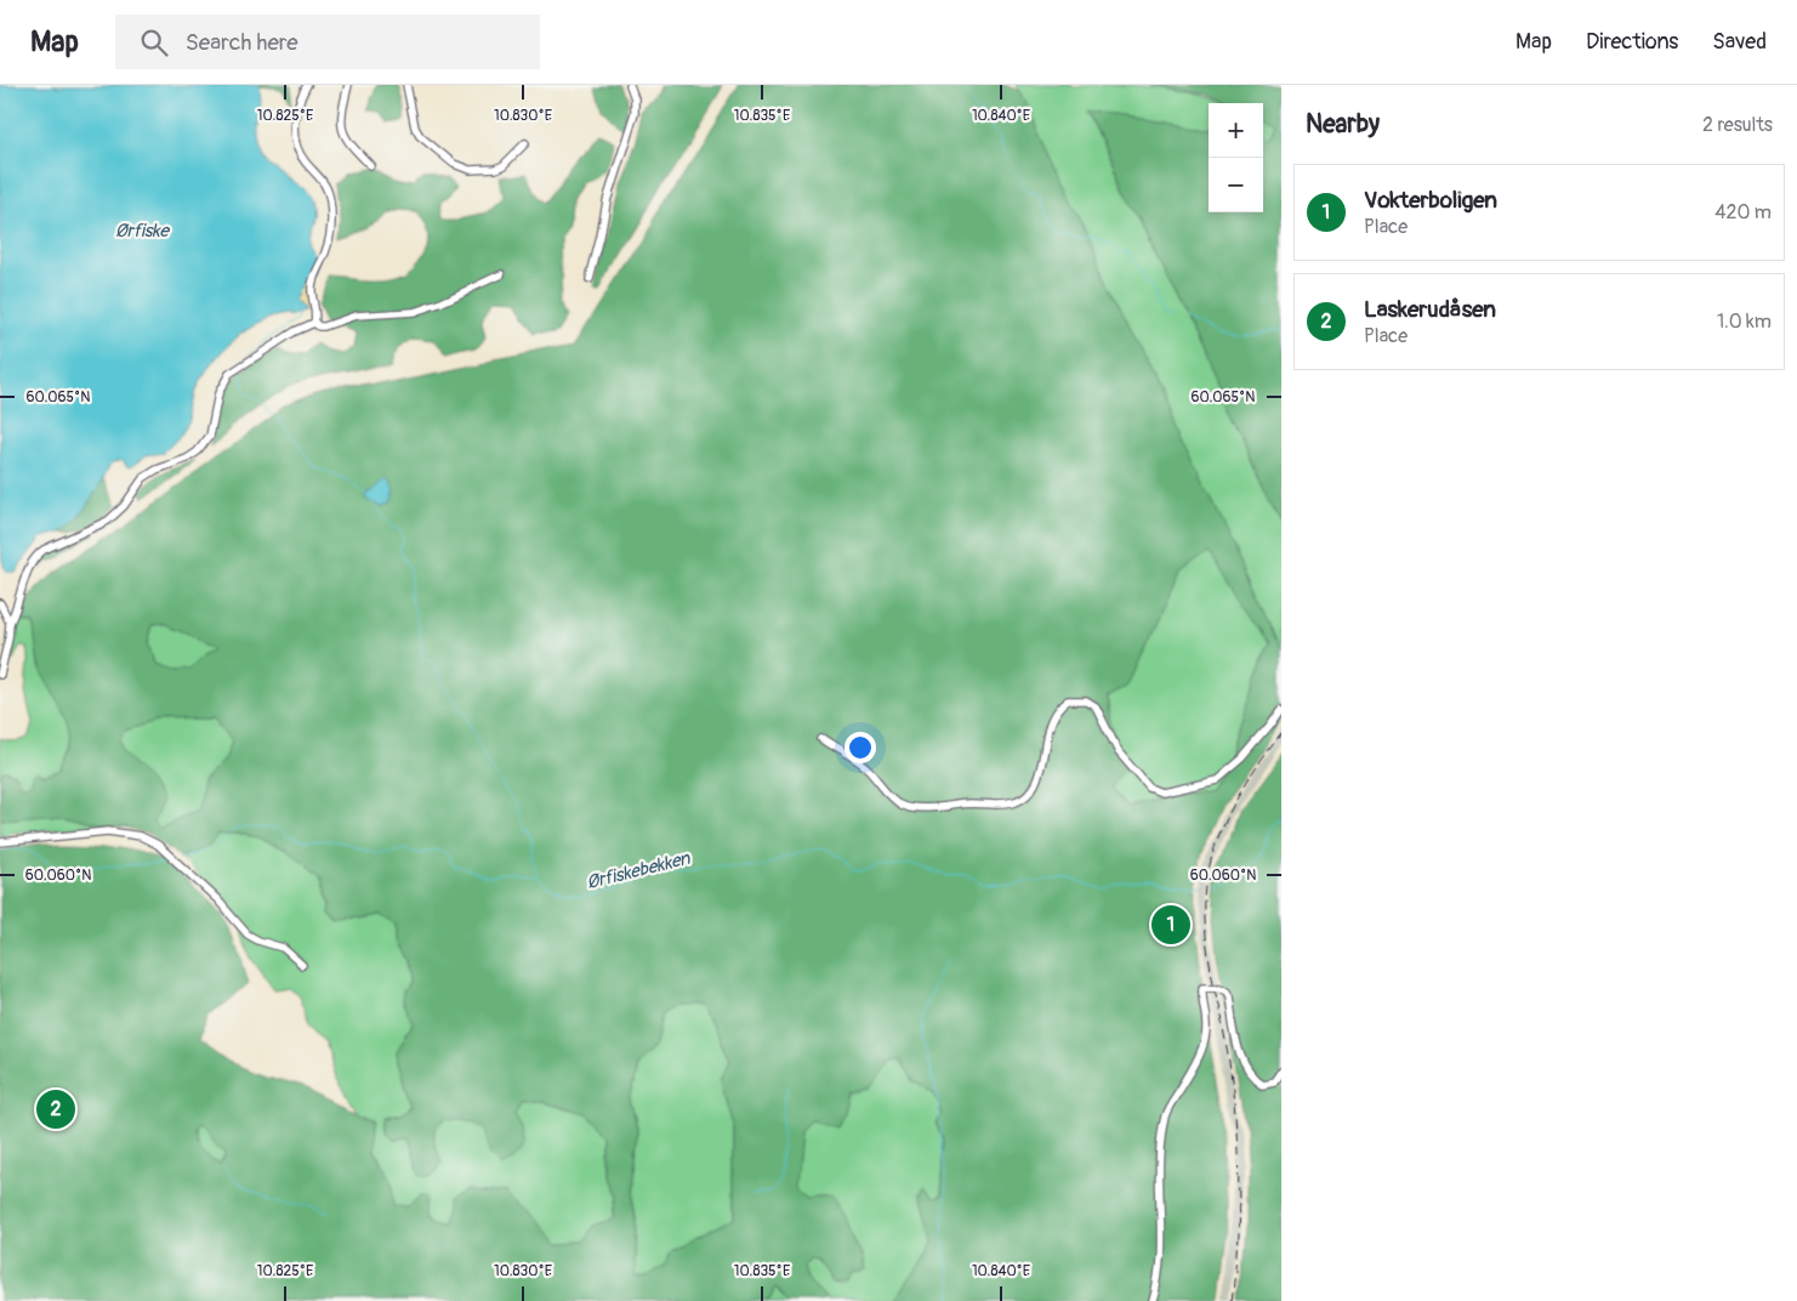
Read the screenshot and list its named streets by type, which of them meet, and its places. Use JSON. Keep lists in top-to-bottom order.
{
  "water": ["Ørfiske", "Ørfiskebekken"],
  "page": {
    "header": "Map",
    "search": "Search here",
    "nav": ["Map", "Directions", "Saved"],
    "heading": ["Nearby", "2 results"],
    "map_buttons": ["+", "−"],
    "list": [
      {
        "mark": "1",
        "name": "Vokterboligen",
        "note": "Place",
        "value": "420 m"
      },
      {
        "mark": "2",
        "name": "Laskerudåsen",
        "note": "Place",
        "value": "1.0 km"
      }
    ],
    "pins": ["1", "2"]
  },
  "coordinates": [
    "10.825°E",
    "10.830°E",
    "10.835°E",
    "10.840°E",
    "60.065°N",
    "60.060°N"
  ]
}
